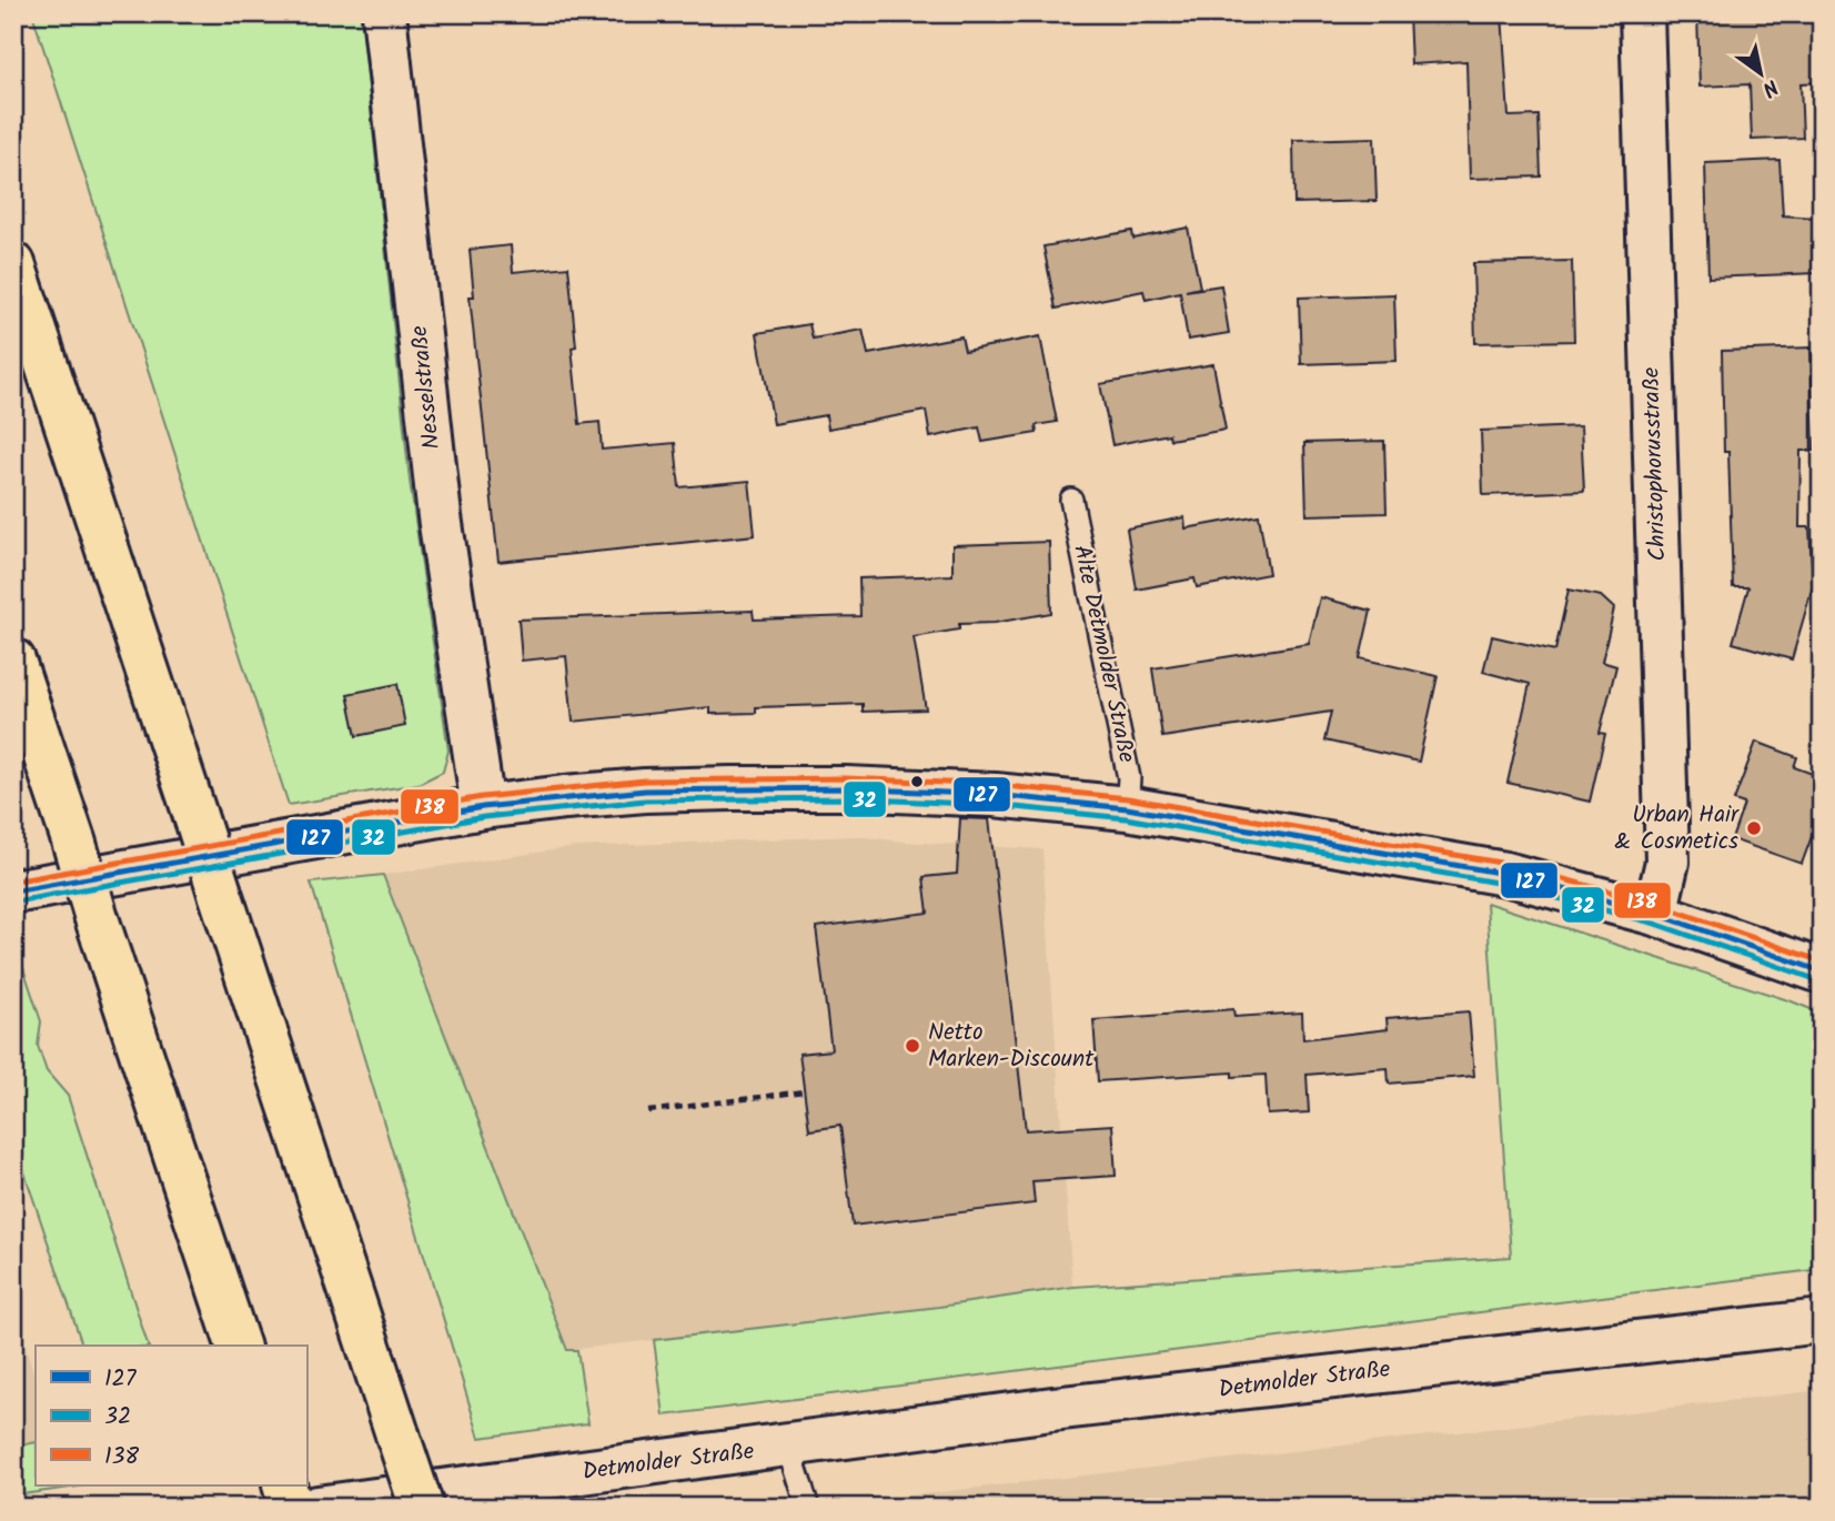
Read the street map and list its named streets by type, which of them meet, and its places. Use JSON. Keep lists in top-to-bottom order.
{
  "streets": {
    "street": ["Nesselstraße", "Christophorusstraße", "Detmolder Straße"],
    "lane": ["Alte Detmolder Straße"]
  },
  "places": ["Urban Hair & Cosmetics", "Netto Marken-Discount"],
  "lines": ["transit line 138", "transit line 127", "transit line 32"],
  "legend": ["127", "32", "138"],
  "north": "bottom right"
}
